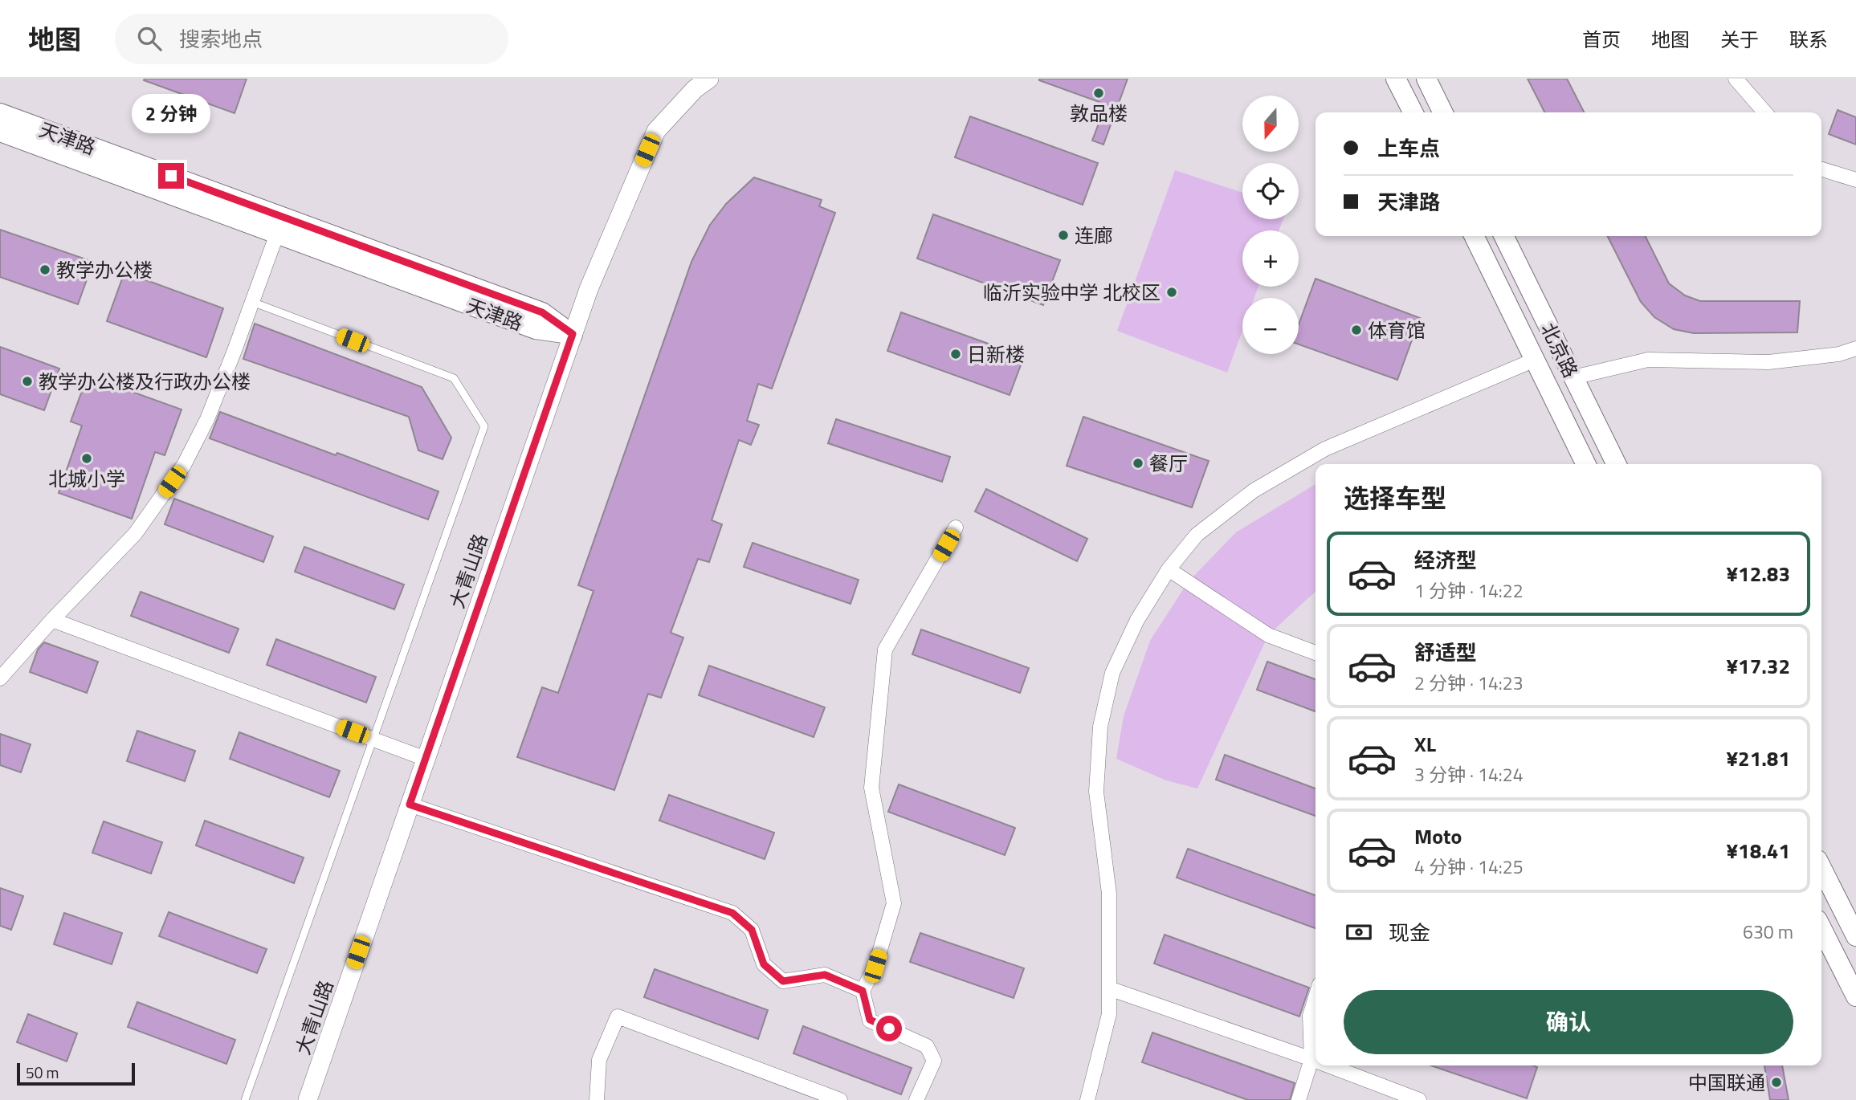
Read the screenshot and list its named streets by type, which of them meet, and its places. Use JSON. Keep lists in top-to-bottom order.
{
  "streets": {
    "main road": ["天津路", "北京路"],
    "street": ["大青山路"]
  },
  "crossings": [
    ["天津路", "大青山路"]
  ],
  "places": [
    "敦品楼",
    "连廊",
    "教学办公楼",
    "临沂实验中学 北校区",
    "体育馆",
    "日新楼",
    "教学办公楼及行政办公楼",
    "北城小学",
    "餐厅",
    "中国联通"
  ],
  "scale_bar": "50 m",
  "north": "bottom",
  "page": {
    "header": "地图",
    "search": "搜索地点",
    "nav": [
      "首页",
      "地图",
      "关于",
      "联系"
    ],
    "bubble": "2 分钟",
    "map_buttons": ["+", "−"],
    "banner": ["上车点", "天津路"],
    "heading": "选择车型",
    "list": [
      {
        "name": "经济型",
        "note": "1 分钟 · 14:22",
        "value": "¥12.83"
      },
      {
        "name": "舒适型",
        "note": "2 分钟 · 14:23",
        "value": "¥17.32"
      },
      {
        "name": "XL",
        "note": "3 分钟 · 14:24",
        "value": "¥21.81"
      },
      {
        "name": "Moto",
        "note": "4 分钟 · 14:25",
        "value": "¥18.41"
      }
    ],
    "pay": ["现金", "630 m"],
    "buttons": "确认",
    "scale": "50 m"
  }
}
